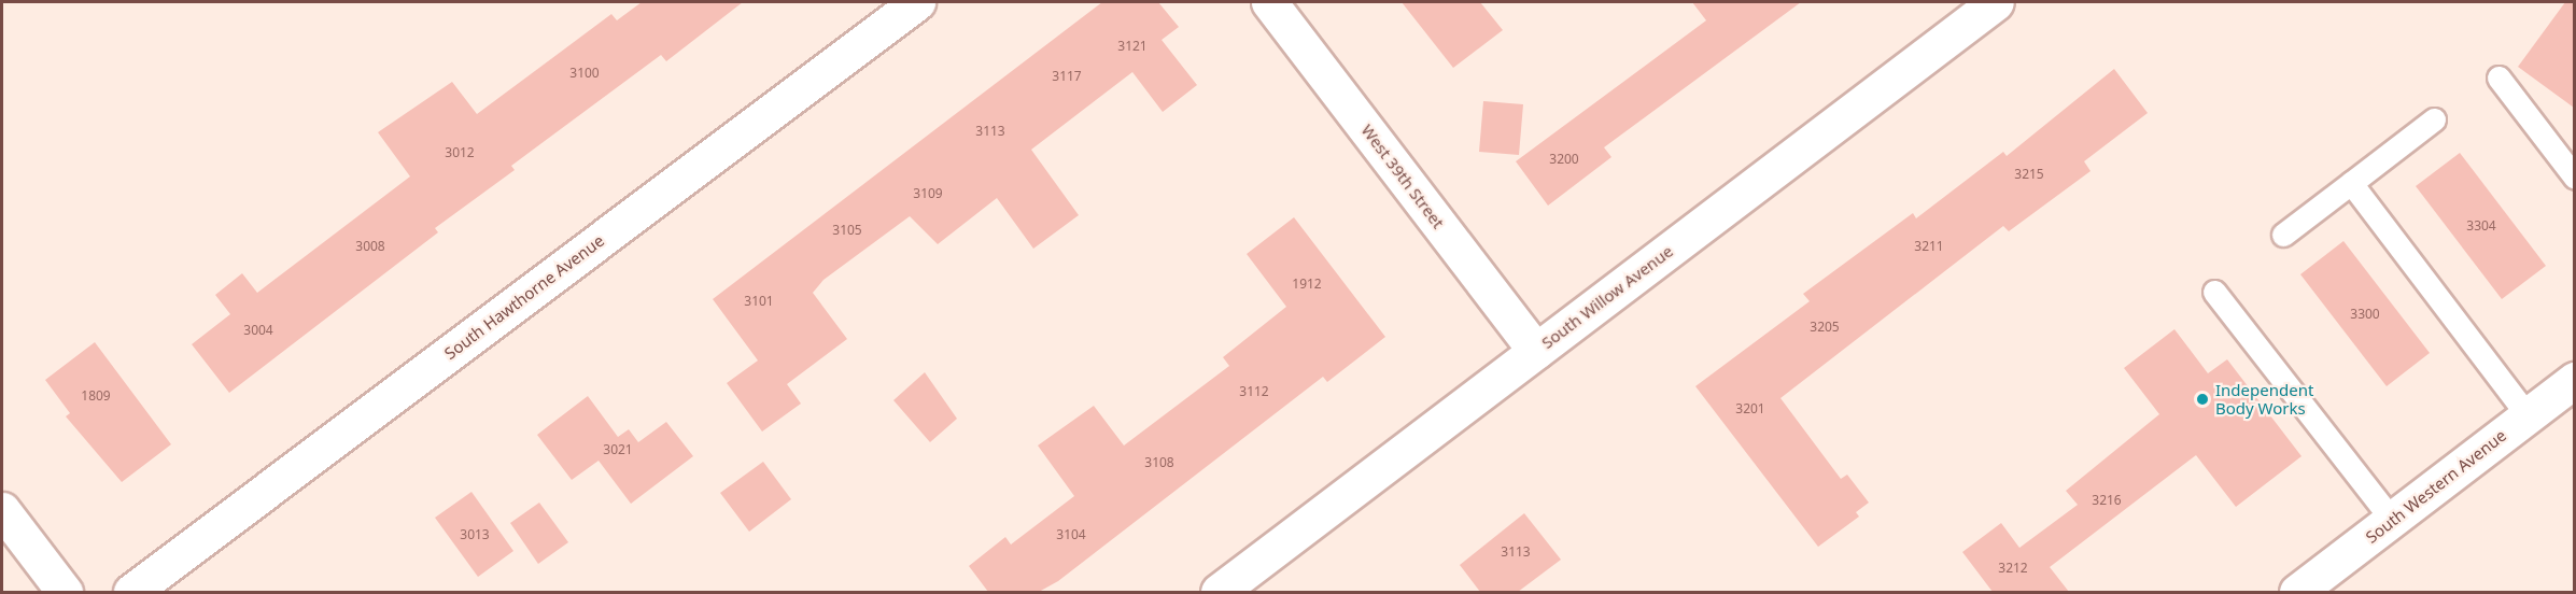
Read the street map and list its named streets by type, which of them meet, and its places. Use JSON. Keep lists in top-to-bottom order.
{
  "streets": {
    "street": [
      "West 39th Street",
      "South Hawthorne Avenue",
      "South Willow Avenue",
      "South Western Avenue"
    ]
  },
  "crossings": [
    ["West 39th Street", "South Willow Avenue"]
  ],
  "places": ["Independent Body Works"],
  "house_numbers": [
    "3121",
    "3100",
    "3117",
    "3113",
    "3012",
    "3200",
    "3215",
    "3109",
    "3304",
    "3105",
    "3008",
    "3211",
    "1912",
    "3101",
    "3300",
    "3205",
    "3004",
    "3112",
    "1809",
    "3201",
    "3021",
    "3108",
    "3216",
    "3013",
    "3104",
    "3113",
    "3212"
  ]
}
